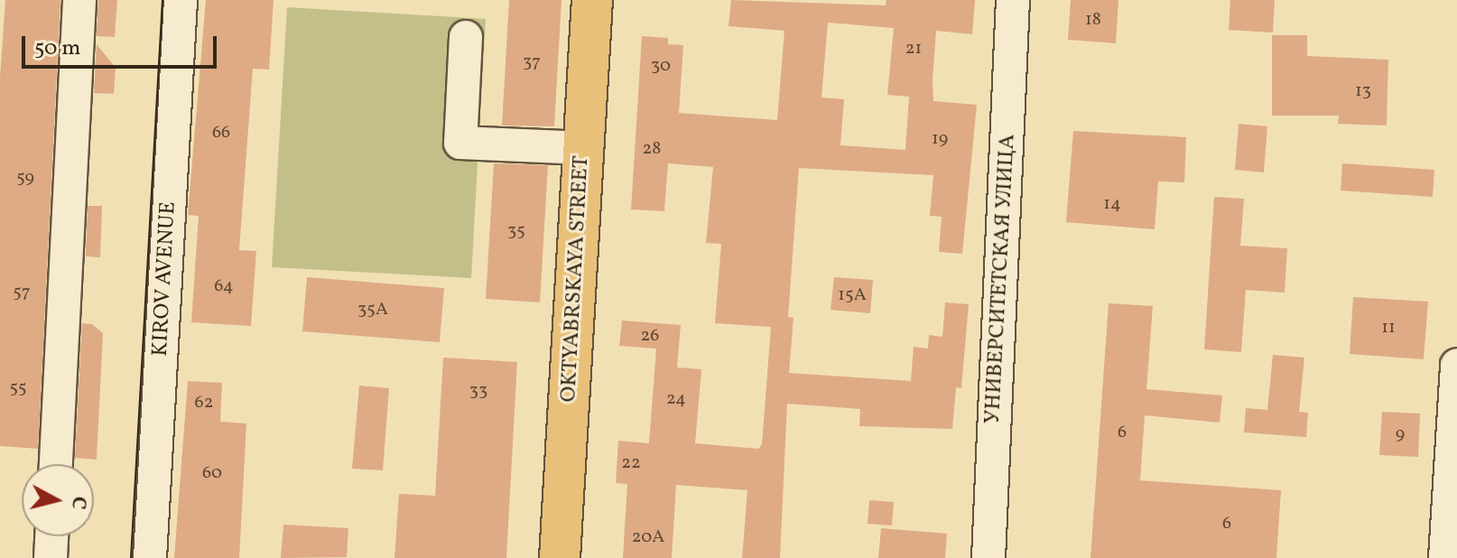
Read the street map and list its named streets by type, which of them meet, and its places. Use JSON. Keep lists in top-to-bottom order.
{
  "streets": {
    "main road": ["OKTYABRSKAYA STREET"],
    "street": ["KIROV AVENUE", "УНИВЕРСИТЕТСКАЯ УЛИЦА"]
  },
  "house_numbers": [
    "18",
    "21",
    "37",
    "30",
    "13",
    "66",
    "19",
    "28",
    "59",
    "14",
    "35",
    "64",
    "57",
    "15А",
    "35А",
    "11",
    "26",
    "55",
    "33",
    "24",
    "62",
    "6",
    "9",
    "22",
    "60",
    "6",
    "20А"
  ],
  "scale_bar": "50 m",
  "north": "right"
}
